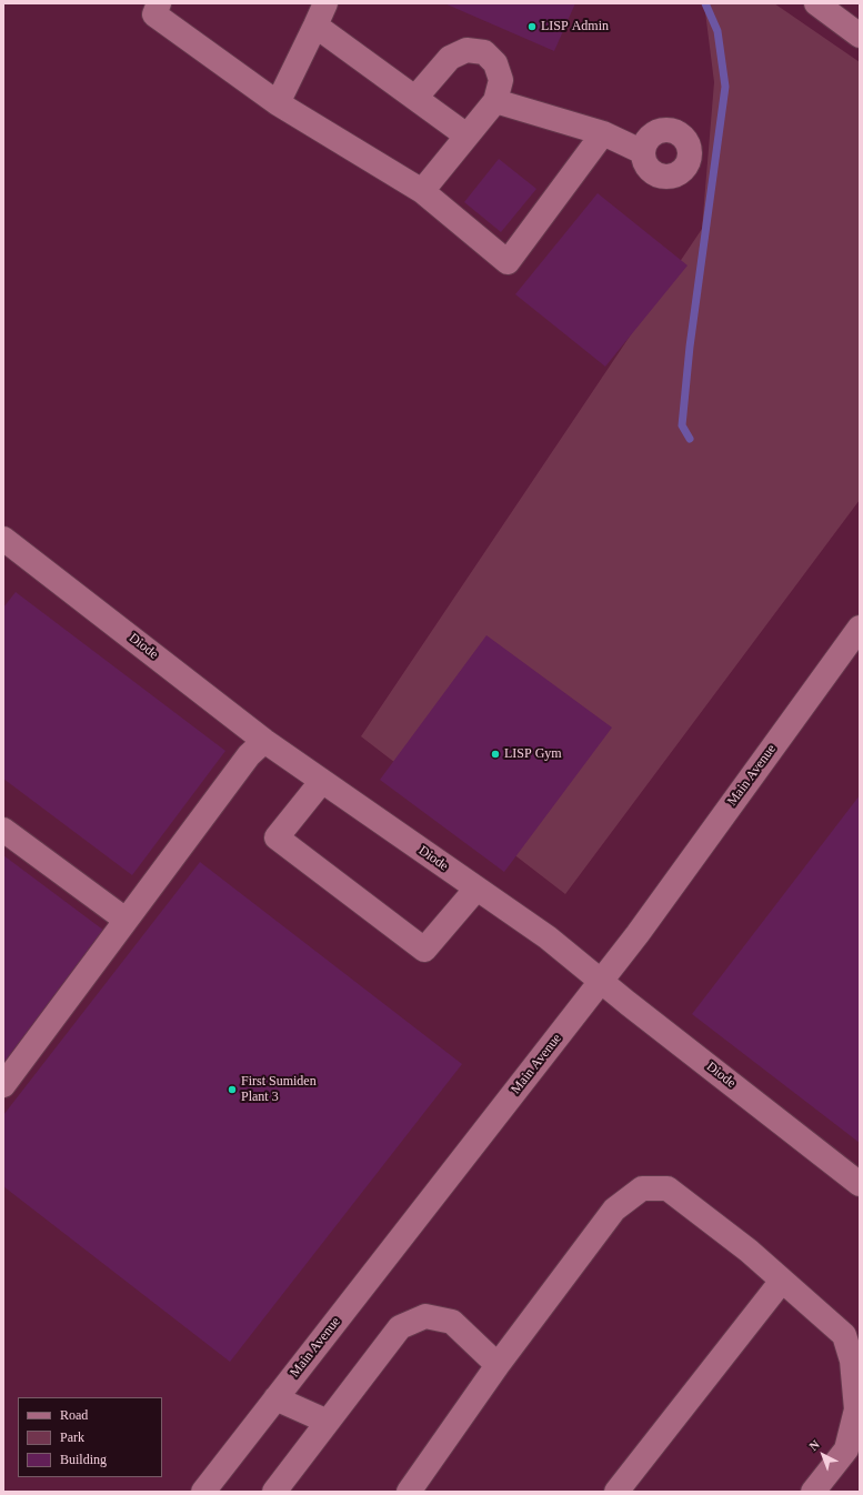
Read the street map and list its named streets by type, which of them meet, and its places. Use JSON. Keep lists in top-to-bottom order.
{
  "streets": {
    "street": ["Diode", "Main Avenue"]
  },
  "crossings": [
    ["Diode", "Main Avenue"]
  ],
  "places": ["LISP Admin", "LISP Gym", "First Sumiden Plant 3"],
  "legend": ["Road", "Park", "Building"],
  "north": "top left"
}
